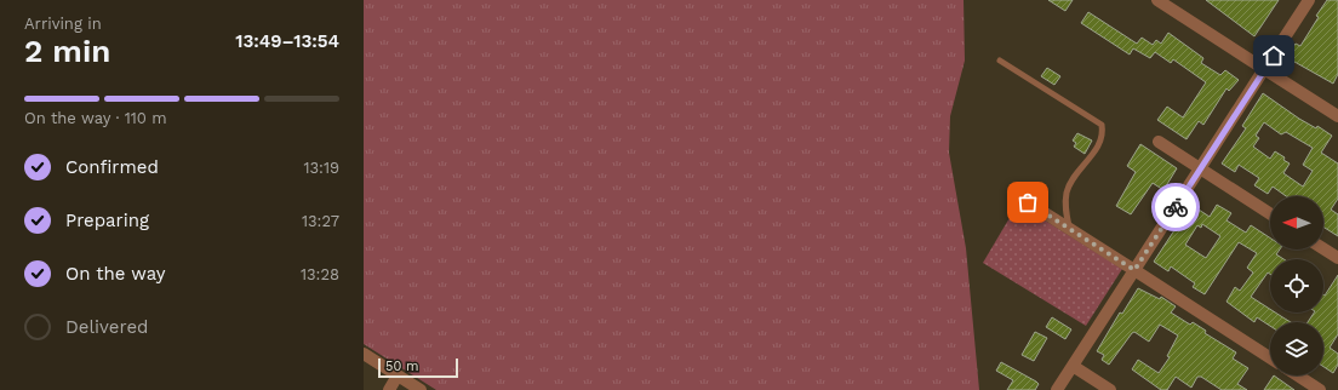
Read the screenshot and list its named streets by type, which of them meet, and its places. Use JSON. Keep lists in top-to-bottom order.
{
  "scale_bar": "50 m",
  "north": "left",
  "page": {
    "heading": ["2 min", "Arriving in", "13:49–13:54"],
    "bar": "On the way · 110 m",
    "list": [
      ["Confirmed", "13:19"],
      ["Preparing", "13:27"],
      ["On the way", "13:28"],
      "Delivered"
    ],
    "scale": "50 m"
  }
}
